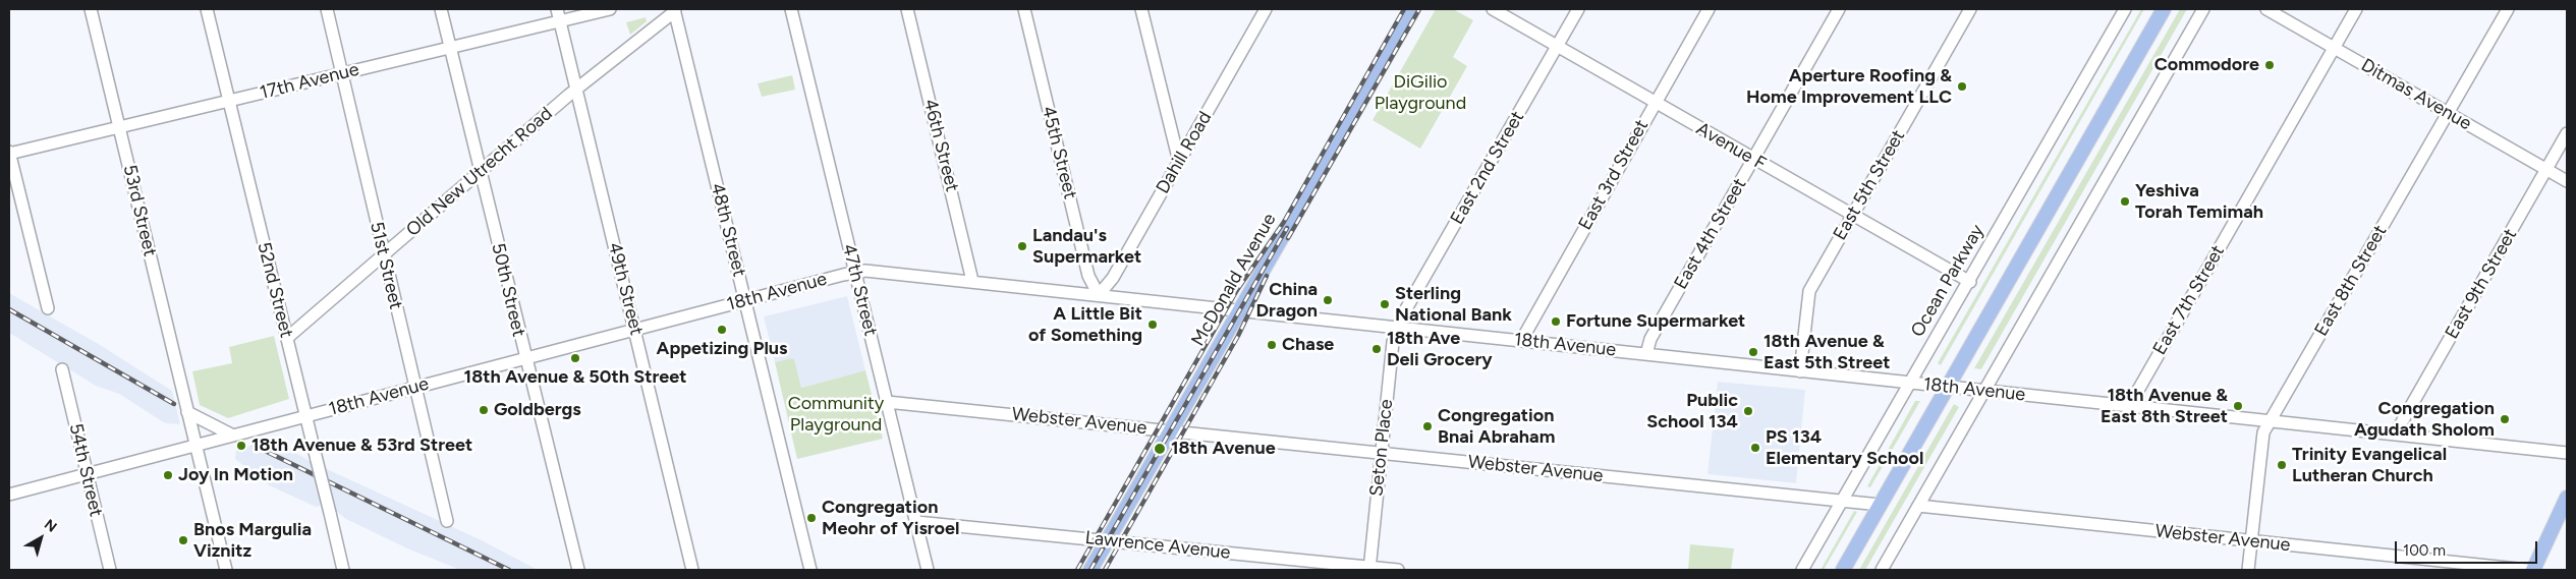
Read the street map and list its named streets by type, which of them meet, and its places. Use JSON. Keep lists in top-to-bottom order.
{
  "streets": {
    "main road": ["McDonald Avenue"],
    "street": [
      "17th Avenue",
      "Ditmas Avenue",
      "46th Street",
      "Avenue F",
      "45th Street",
      "Dahill Road",
      "East 2nd Street",
      "Old New Utrecht Road",
      "East 3rd Street",
      "East 5th Street",
      "53rd Street",
      "48th Street",
      "East 4th Street",
      "51st Street",
      "Ocean Parkway",
      "East 8th Street",
      "East 9th Street",
      "49th Street",
      "52nd Street",
      "50th Street",
      "47th Street",
      "18th Avenue",
      "East 7th Street",
      "Webster Avenue",
      "Seton Place",
      "54th Street",
      "Lawrence Avenue"
    ]
  },
  "crossings": [
    ["17th Avenue", "53rd Street"],
    ["17th Avenue", "51st Street"],
    ["17th Avenue", "49th Street"],
    ["17th Avenue", "52nd Street"],
    ["17th Avenue", "50th Street"],
    ["Ditmas Avenue", "East 8th Street"],
    ["Ditmas Avenue", "East 9th Street"],
    ["Ditmas Avenue", "East 7th Street"],
    ["46th Street", "18th Avenue"],
    ["Avenue F", "East 2nd Street"],
    ["Avenue F", "East 3rd Street"],
    ["Avenue F", "East 5th Street"],
    ["Avenue F", "East 4th Street"],
    ["Avenue F", "Ocean Parkway"],
    ["45th Street", "Dahill Road"],
    ["45th Street", "18th Avenue"],
    ["Dahill Road", "18th Avenue"],
    ["East 2nd Street", "18th Avenue"],
    ["East 2nd Street", "Seton Place"],
    ["Old New Utrecht Road", "48th Street"],
    ["Old New Utrecht Road", "51st Street"],
    ["Old New Utrecht Road", "49th Street"],
    ["Old New Utrecht Road", "52nd Street"],
    ["Old New Utrecht Road", "50th Street"],
    ["East 3rd Street", "18th Avenue"],
    ["East 5th Street", "18th Avenue"],
    ["53rd Street", "18th Avenue"],
    ["48th Street", "18th Avenue"],
    ["East 4th Street", "18th Avenue"],
    ["51st Street", "18th Avenue"],
    ["McDonald Avenue", "18th Avenue"],
    ["McDonald Avenue", "Webster Avenue"],
    ["McDonald Avenue", "Lawrence Avenue"],
    ["Ocean Parkway", "18th Avenue"],
    ["Ocean Parkway", "Webster Avenue"],
    ["East 8th Street", "18th Avenue"],
    ["East 8th Street", "Webster Avenue"],
    ["East 9th Street", "18th Avenue"],
    ["49th Street", "18th Avenue"],
    ["52nd Street", "18th Avenue"],
    ["50th Street", "18th Avenue"],
    ["47th Street", "18th Avenue"],
    ["47th Street", "Webster Avenue"],
    ["47th Street", "Lawrence Avenue"],
    ["18th Avenue", "East 7th Street"],
    ["18th Avenue", "Seton Place"],
    ["18th Avenue", "54th Street"],
    ["Webster Avenue", "Seton Place"],
    ["Seton Place", "Lawrence Avenue"]
  ],
  "parks": ["DiGilio Playground", "Community Playground"],
  "places": [
    "Commodore",
    "Aperture Roofing & Home Improvement LLC",
    "Yeshiva Torah Temimah",
    "Landau's Supermarket",
    "China Dragon",
    "Sterling National Bank",
    "Fortune Supermarket",
    "A Little Bit of Something",
    "Appetizing Plus",
    "Chase",
    "18th Ave Deli Grocery",
    "18th Avenue & East 5th Street",
    "18th Avenue & 50th Street",
    "18th Avenue & East 8th Street",
    "Goldbergs",
    "Public School 134",
    "Congregation Agudath Sholom",
    "Congregation Bnai Abraham",
    "18th Avenue & 53rd Street",
    "PS 134 Elementary School",
    "18th Avenue",
    "Trinity Evangelical Lutheran Church",
    "Joy In Motion",
    "Congregation Meohr of Yisroel",
    "Bnos Margulia Viznitz"
  ],
  "scale_bar": "100 m",
  "north": "top right"
}
